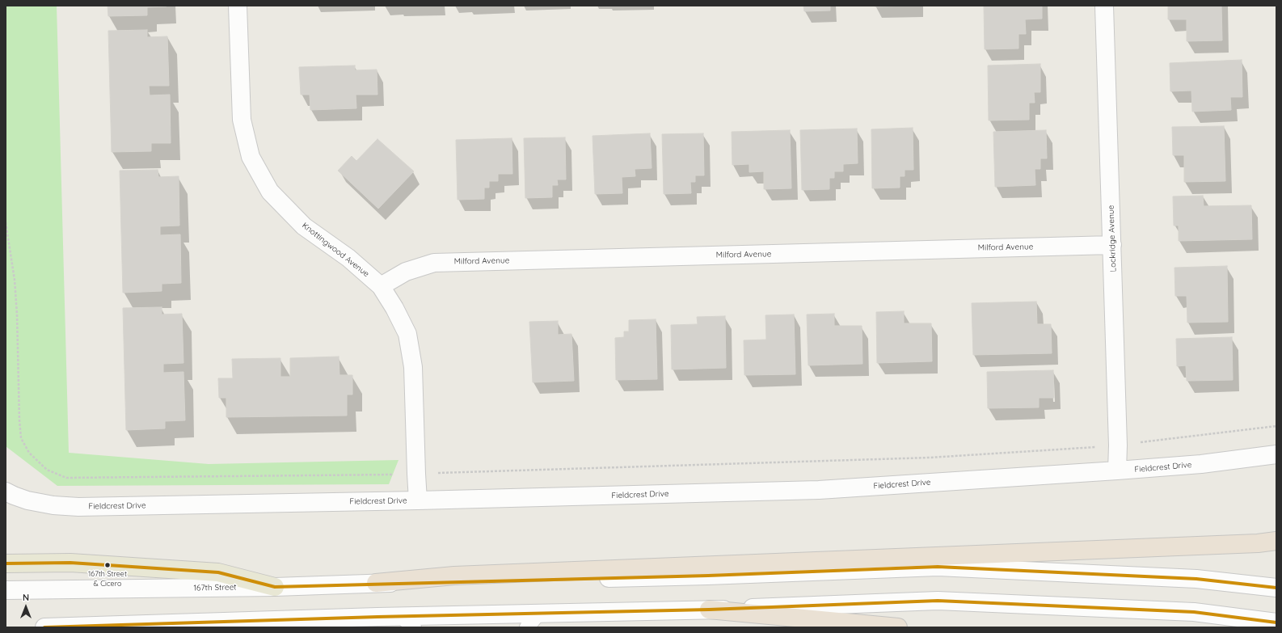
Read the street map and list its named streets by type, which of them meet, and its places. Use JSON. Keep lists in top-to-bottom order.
{
  "streets": {
    "street": [
      "Lockridge Avenue",
      "Milford Avenue",
      "Knottingwood Avenue",
      "Fieldcrest Drive",
      "167th Street"
    ]
  },
  "crossings": [
    ["Lockridge Avenue", "Milford Avenue"],
    ["Lockridge Avenue", "Fieldcrest Drive"],
    ["Milford Avenue", "Knottingwood Avenue"],
    ["Knottingwood Avenue", "Fieldcrest Drive"]
  ],
  "places": ["167th Street & Cicero"],
  "north": "top"
}
